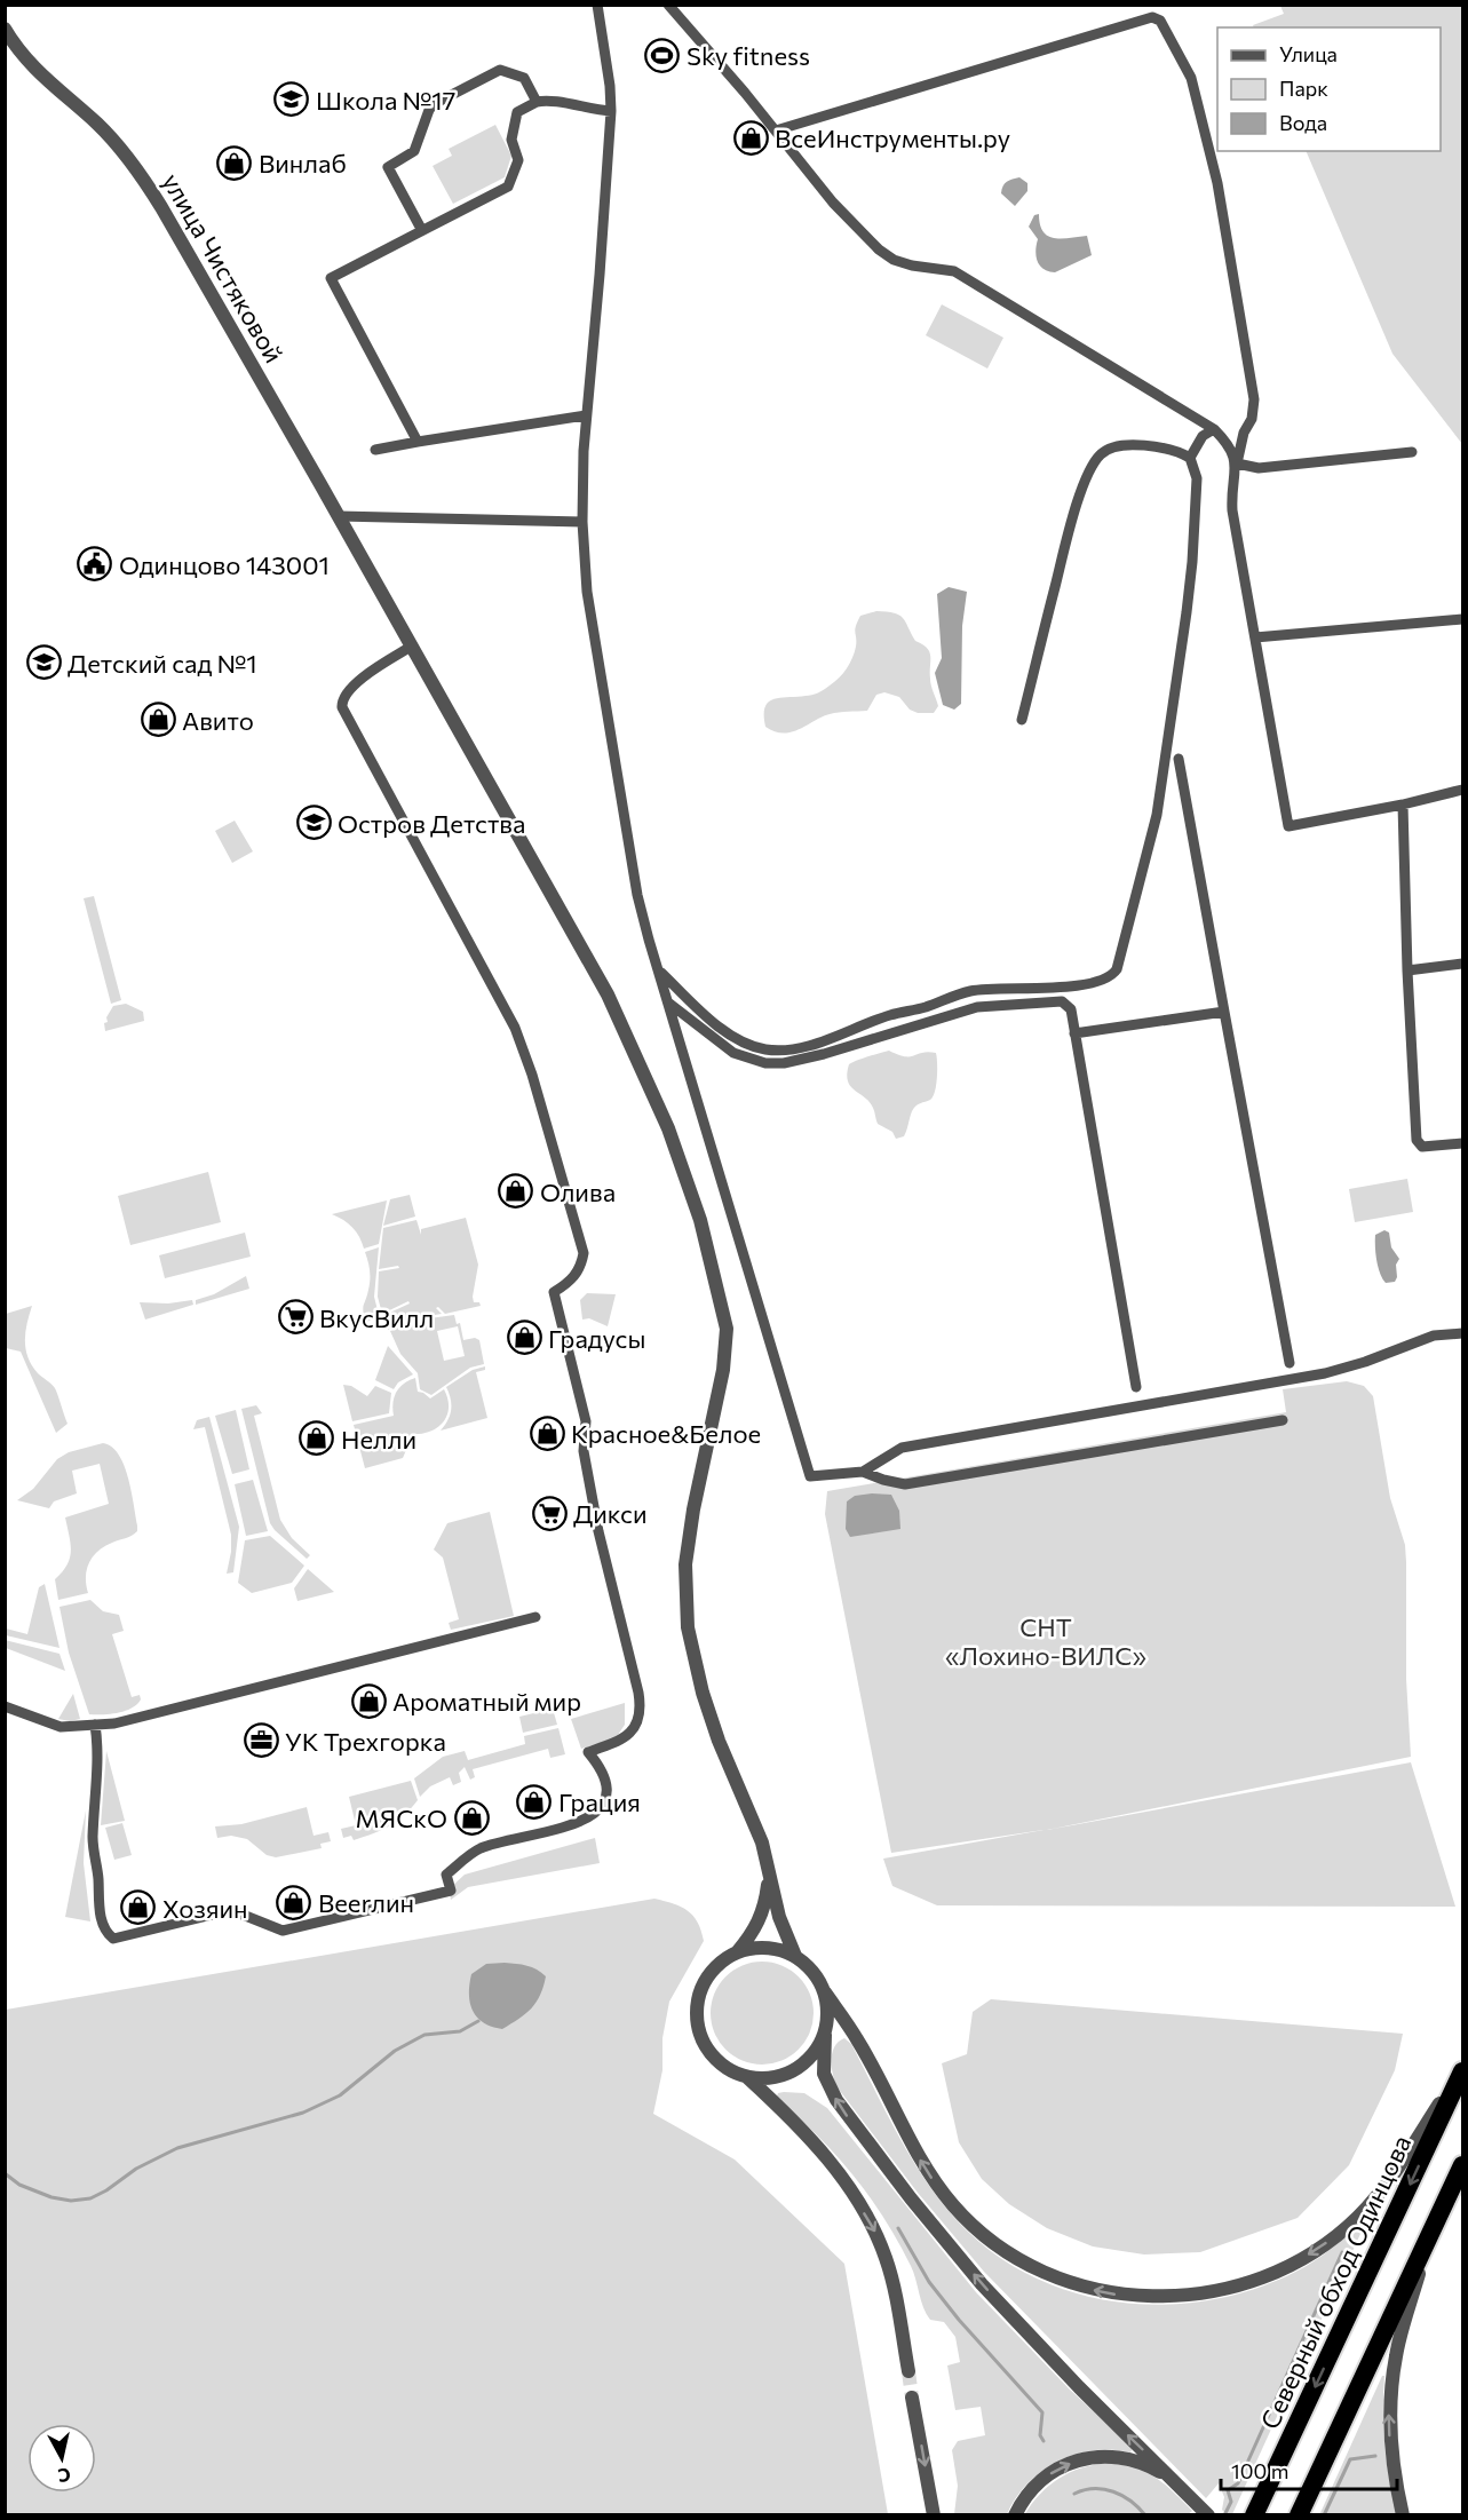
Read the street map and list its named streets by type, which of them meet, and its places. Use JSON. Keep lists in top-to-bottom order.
{
  "streets": {
    "highway": ["Северный обход Одинцова"],
    "street": ["улица Чистяковой"]
  },
  "parks": ["СНТ «Лохино-ВИЛС»"],
  "places": {
    "sports": ["Sky fitness"],
    "school or university": ["Школа №17", "Детский сад №1", "Остров Детства"],
    "shop": [
      "ВсеИнструменты.ру",
      "Винлаб",
      "Авито",
      "Олива",
      "Градусы",
      "Красное&Белое",
      "Нелли",
      "Ароматный мир",
      "Грация",
      "МЯСкО",
      "Beerлин",
      "Хозяин"
    ],
    "public building": ["Одинцово 143001"],
    "supermarket": ["ВкусВилл", "Дикси"],
    "office": ["УК Трехгорка"]
  },
  "legend": ["Улица", "Парк", "Вода"],
  "scale_bar": "100 m",
  "north": "bottom"
}
